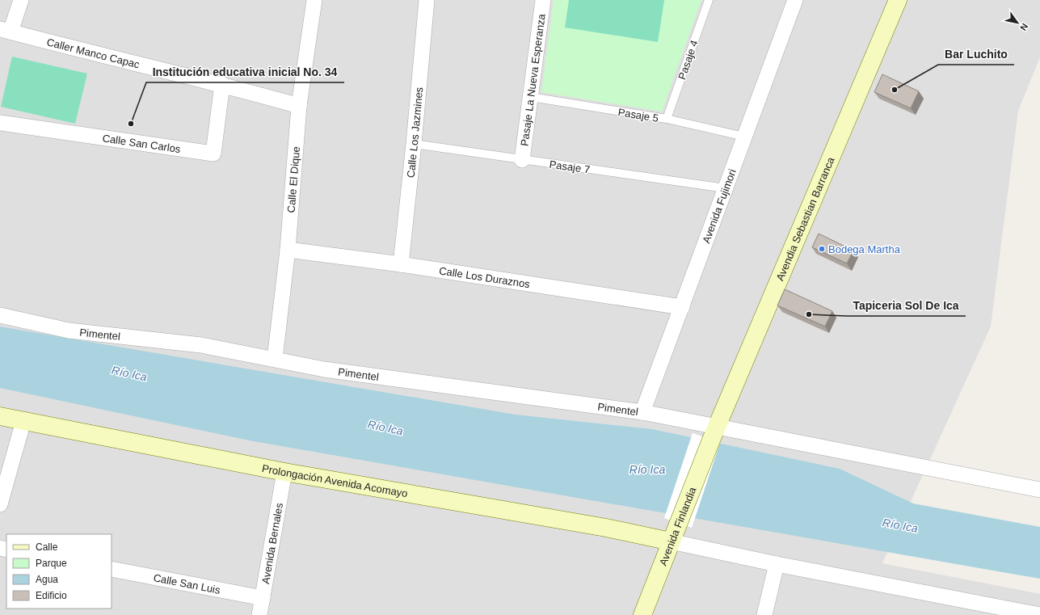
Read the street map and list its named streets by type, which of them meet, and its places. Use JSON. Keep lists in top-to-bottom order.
{
  "streets": {
    "street": [
      "Caller Manco Capac",
      "Pasaje La Nueva Esperanza",
      "Calle Los Jazmines",
      "Calle San Carlos",
      "Calle El Dique",
      "Avenida Fujimori",
      "Avendia Sebastian Barranca",
      "Calle Los Duraznos",
      "Pimentel",
      "Prolongación Avenida Acomayo",
      "Avenida Finlandia",
      "Avenida Bernales",
      "Calle San Luis"
    ],
    "lane": ["Pasaje 4", "Pasaje 5", "Pasaje 7"]
  },
  "crossings": [
    ["Caller Manco Capac", "Calle San Carlos"],
    ["Caller Manco Capac", "Calle El Dique"],
    ["Pasaje 4", "Pasaje 5"],
    ["Pasaje La Nueva Esperanza", "Pasaje 5"],
    ["Pasaje La Nueva Esperanza", "Pasaje 7"],
    ["Pasaje 5", "Avenida Fujimori"],
    ["Calle Los Jazmines", "Pasaje 7"],
    ["Calle Los Jazmines", "Calle Los Duraznos"],
    ["Pasaje 7", "Avenida Fujimori"],
    ["Calle El Dique", "Calle Los Duraznos"],
    ["Calle El Dique", "Pimentel"],
    ["Avenida Fujimori", "Calle Los Duraznos"],
    ["Avenida Fujimori", "Pimentel"],
    ["Avendia Sebastian Barranca", "Pimentel"],
    ["Avendia Sebastian Barranca", "Avenida Finlandia"],
    ["Pimentel", "Avenida Finlandia"],
    ["Prolongación Avenida Acomayo", "Avenida Finlandia"],
    ["Prolongación Avenida Acomayo", "Avenida Bernales"],
    ["Avenida Bernales", "Calle San Luis"]
  ],
  "water": ["Río Ica"],
  "places": [
    "Bar Luchito",
    "Institución educativa inicial No. 34",
    "Bodega Martha",
    "Tapiceria Sol De Ica"
  ],
  "legend": [
    "Calle",
    "Parque",
    "Agua",
    "Edificio"
  ],
  "north": "bottom right"
}
